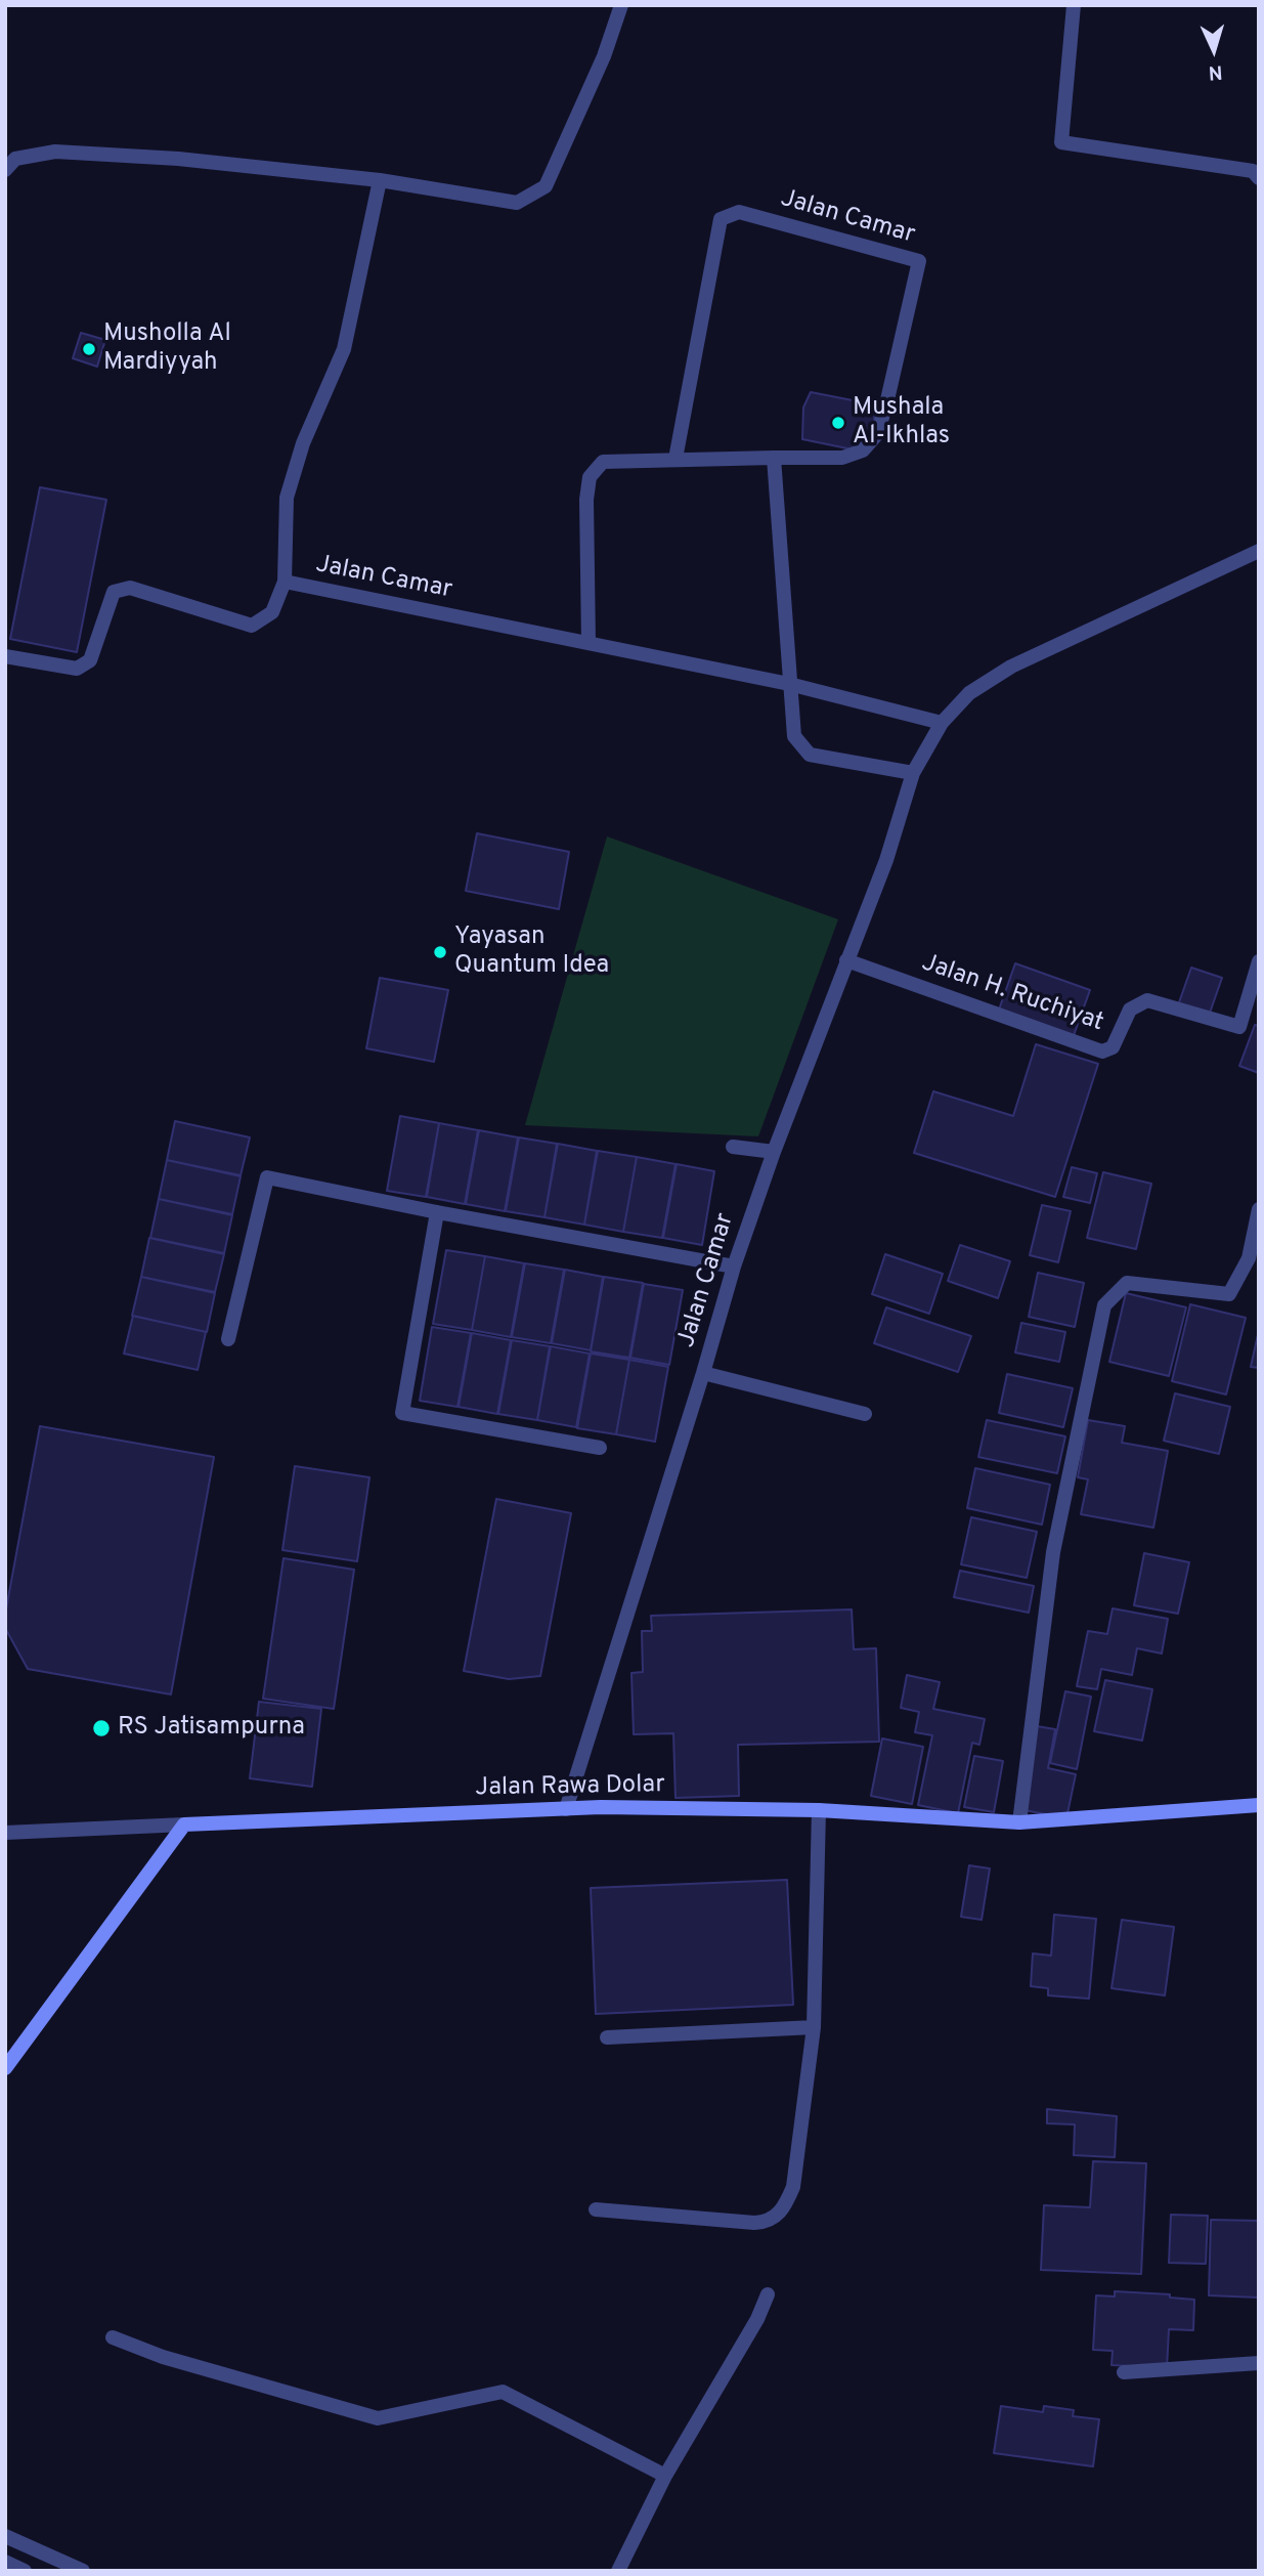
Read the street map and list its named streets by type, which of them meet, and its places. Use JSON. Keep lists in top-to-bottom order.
{
  "streets": {
    "street": ["Jalan Camar", "Jalan H. Ruchiyat", "Jalan Rawa Dolar"]
  },
  "crossings": [
    ["Jalan Camar", "Jalan H. Ruchiyat"],
    ["Jalan Camar", "Jalan Rawa Dolar"]
  ],
  "places": [
    "Musholla Al Mardiyyah",
    "Mushala Al-Ikhlas",
    "Yayasan Quantum Idea",
    "RS Jatisampurna"
  ],
  "north": "bottom"
}
